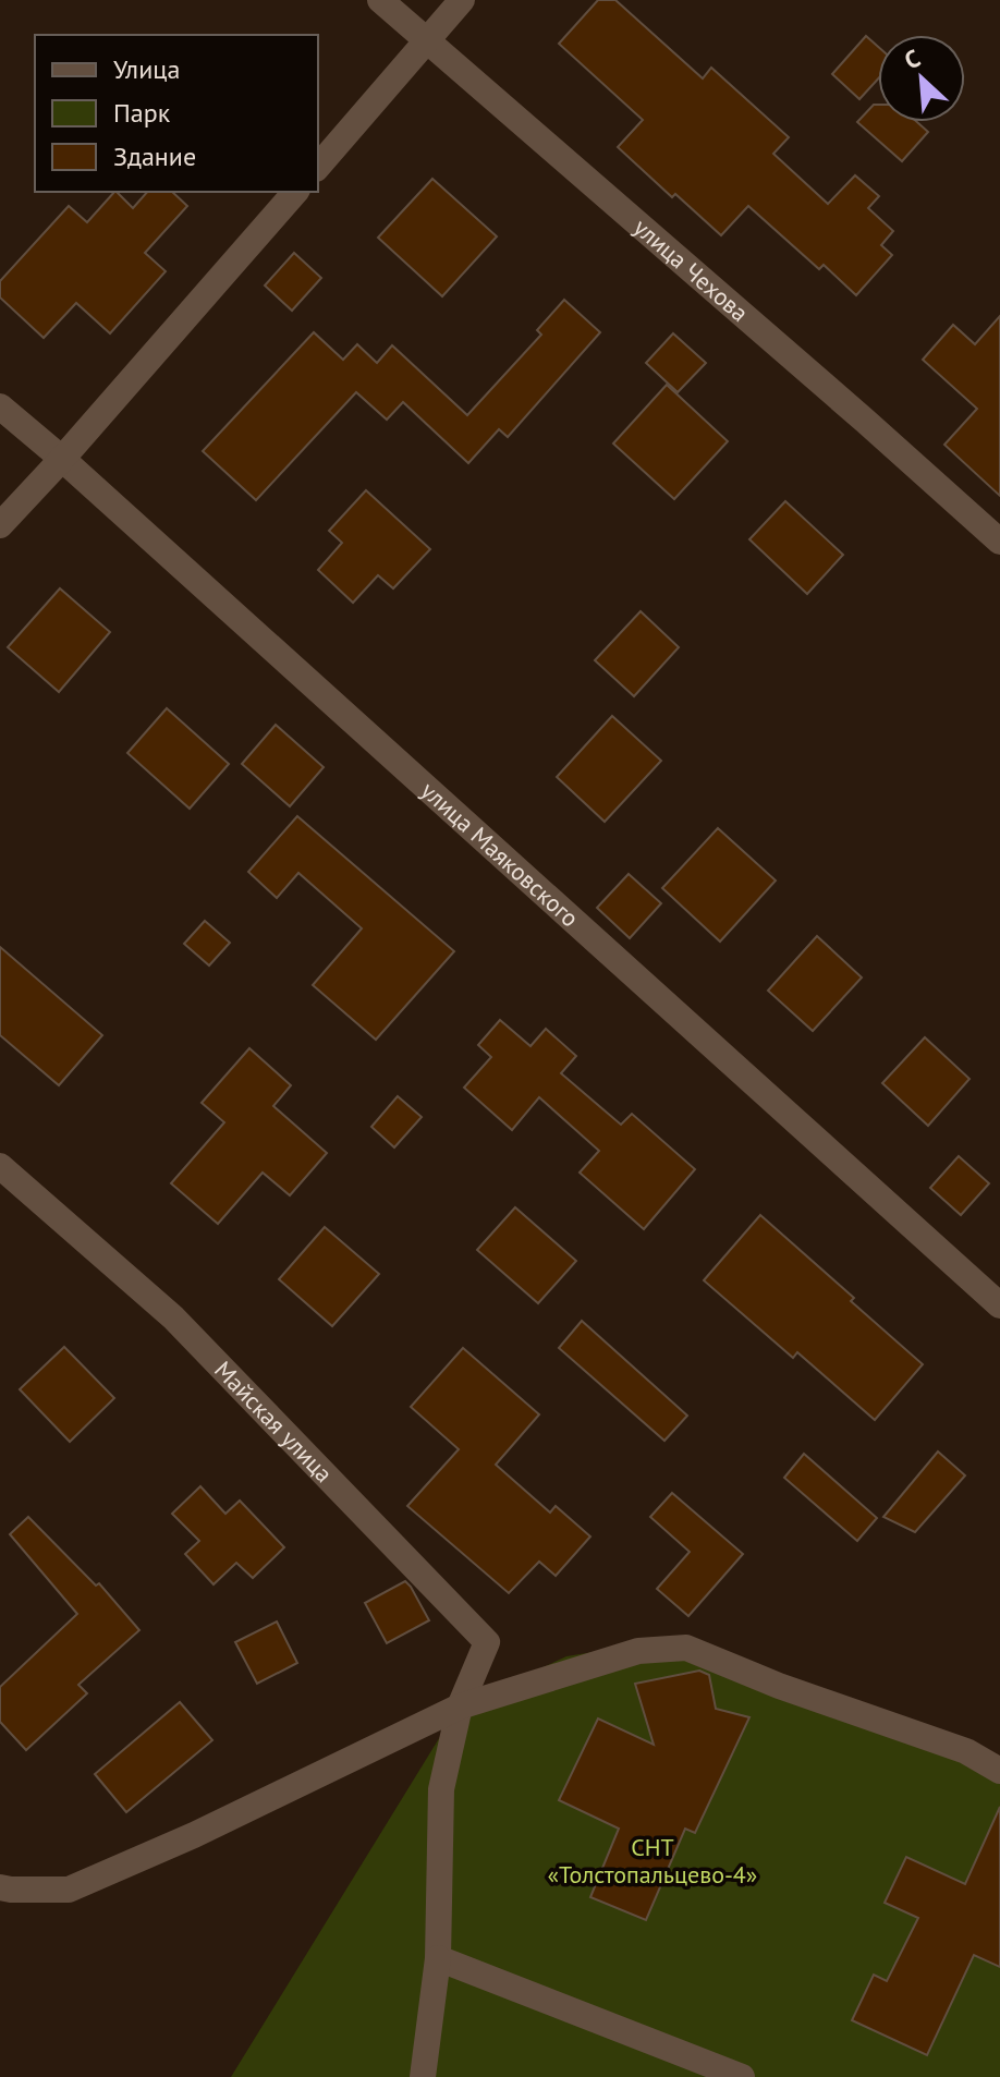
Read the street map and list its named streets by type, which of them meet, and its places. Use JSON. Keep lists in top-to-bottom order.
{
  "streets": {
    "street": ["улица Чехова", "улица Маяковского", "Майская улица"]
  },
  "parks": ["СНТ «Толстопальцево-4»"],
  "legend": ["Улица", "Парк", "Здание"],
  "north": "top left"
}
